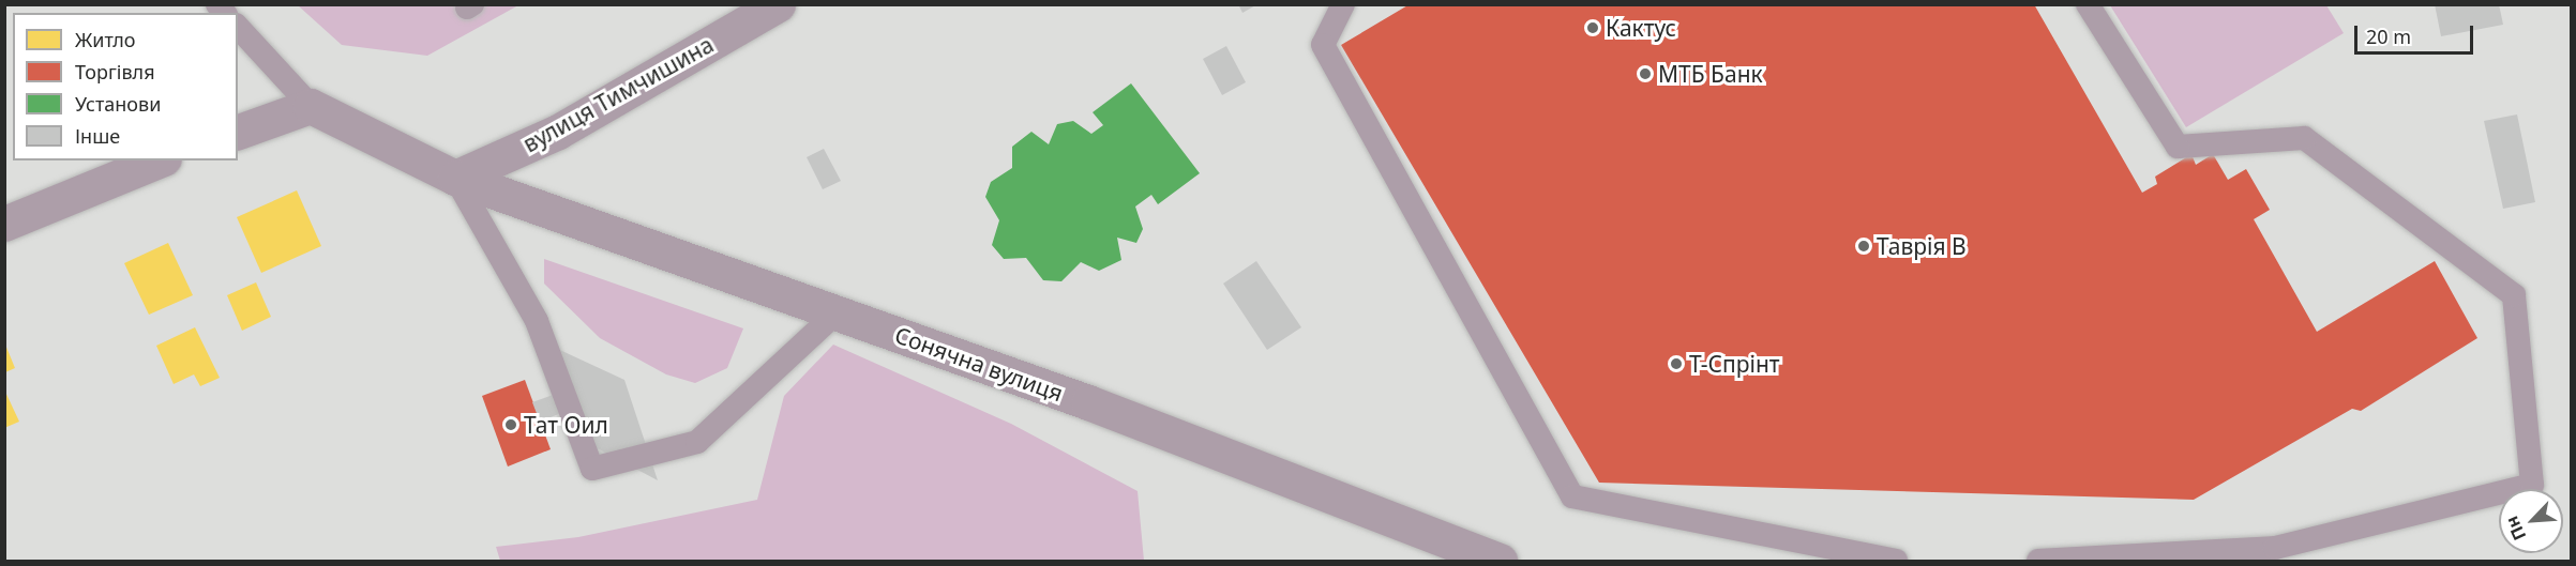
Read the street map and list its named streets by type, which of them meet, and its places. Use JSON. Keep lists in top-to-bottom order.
{
  "streets": {
    "street": ["вулиця Тимчишина", "Сонячна вулиця"]
  },
  "crossings": [
    ["вулиця Тимчишина", "Сонячна вулиця"]
  ],
  "places": [
    "Кактус",
    "МТБ Банк",
    "Таврія В",
    "Т-Спрінт",
    "Тат Оил"
  ],
  "legend": [
    "Житло",
    "Торгівля",
    "Установи",
    "Інше"
  ],
  "scale_bar": "20 m",
  "north": "bottom left"
}
